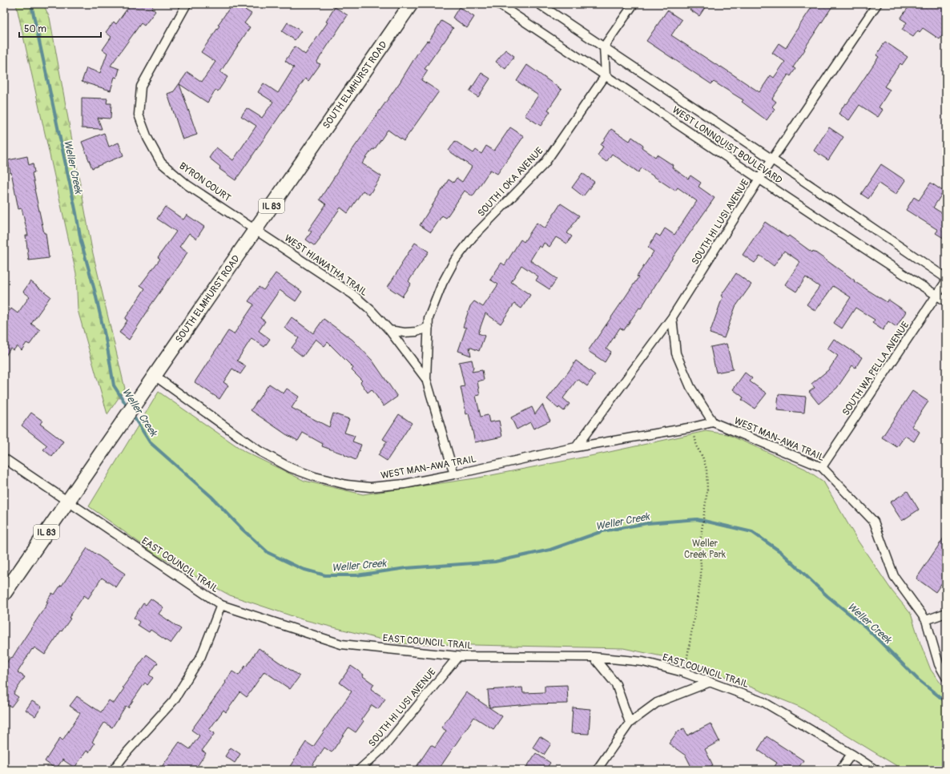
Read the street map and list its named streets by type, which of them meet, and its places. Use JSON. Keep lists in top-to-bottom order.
{
  "streets": {
    "main road": ["SOUTH ELMHURST ROAD", "IL 83"],
    "street": [
      "WEST LONNQUIST BOULEVARD",
      "BYRON COURT",
      "SOUTH I OKA AVENUE",
      "SOUTH HI LUSI AVENUE",
      "WEST HIAWATHA TRAIL",
      "SOUTH WA PELLA AVENUE",
      "WEST MAN-AWA TRAIL",
      "EAST COUNCIL TRAIL"
    ]
  },
  "crossings": [
    ["SOUTH ELMHURST ROAD", "BYRON COURT"],
    ["SOUTH ELMHURST ROAD", "WEST HIAWATHA TRAIL"],
    ["SOUTH ELMHURST ROAD", "WEST MAN-AWA TRAIL"],
    ["SOUTH ELMHURST ROAD", "EAST COUNCIL TRAIL"],
    ["WEST LONNQUIST BOULEVARD", "SOUTH I OKA AVENUE"],
    ["WEST LONNQUIST BOULEVARD", "SOUTH HI LUSI AVENUE"],
    ["WEST LONNQUIST BOULEVARD", "SOUTH WA PELLA AVENUE"],
    ["BYRON COURT", "WEST HIAWATHA TRAIL"],
    ["SOUTH I OKA AVENUE", "WEST HIAWATHA TRAIL"],
    ["SOUTH HI LUSI AVENUE", "WEST MAN-AWA TRAIL"],
    ["SOUTH HI LUSI AVENUE", "EAST COUNCIL TRAIL"],
    ["WEST HIAWATHA TRAIL", "WEST MAN-AWA TRAIL"],
    ["SOUTH WA PELLA AVENUE", "WEST MAN-AWA TRAIL"]
  ],
  "water": ["Weller Creek"],
  "parks": ["Weller Creek Park"],
  "scale_bar": "50 m"
}
